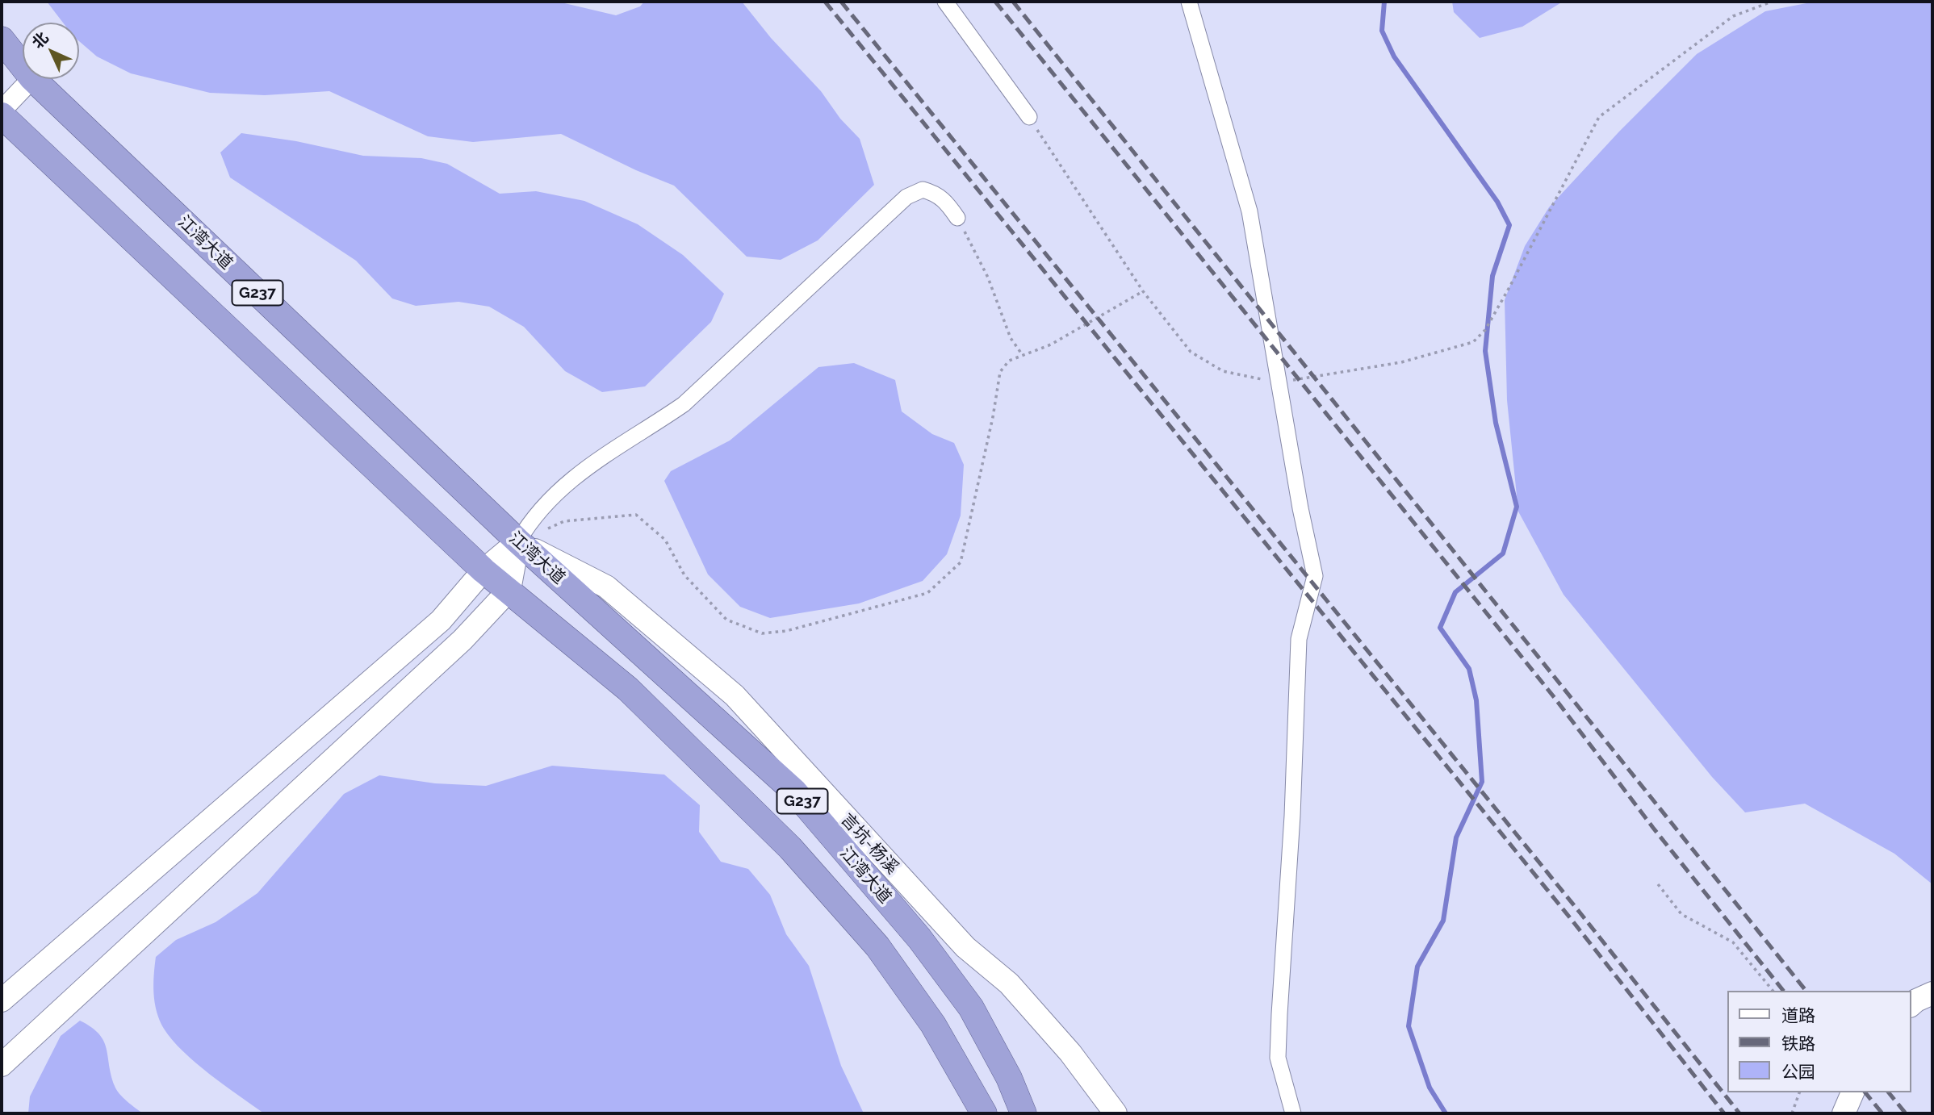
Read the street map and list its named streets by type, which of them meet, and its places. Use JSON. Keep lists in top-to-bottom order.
{
  "streets": {
    "highway": ["江湾大道", "G237"],
    "main road": ["言坑-杨溪"]
  },
  "crossings": [
    ["江湾大道", "言坑-杨溪"]
  ],
  "legend": ["道路", "铁路", "公园"],
  "north": "top left"
}
